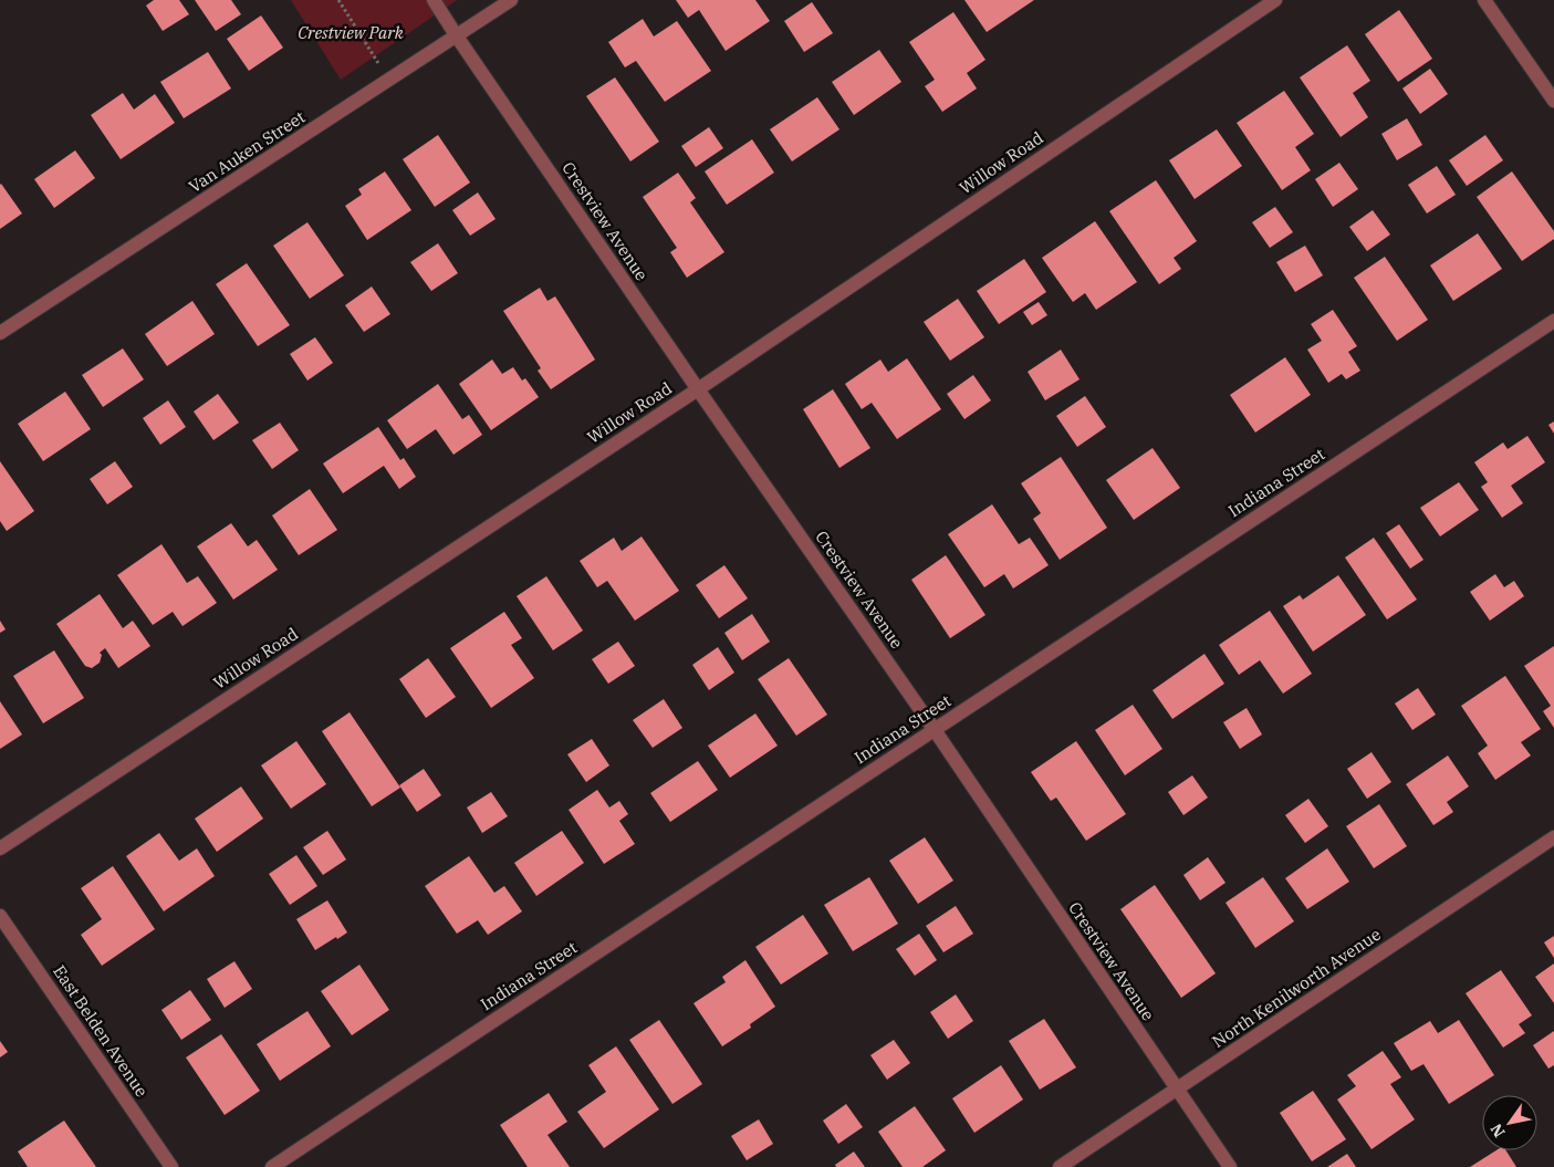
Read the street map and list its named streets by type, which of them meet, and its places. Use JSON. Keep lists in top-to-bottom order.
{
  "streets": {
    "street": [
      "Van Auken Street",
      "Willow Road",
      "Crestview Avenue",
      "Indiana Street",
      "North Kenilworth Avenue",
      "East Belden Avenue"
    ]
  },
  "crossings": [
    ["Van Auken Street", "Crestview Avenue"],
    ["Willow Road", "Crestview Avenue"],
    ["Crestview Avenue", "Indiana Street"],
    ["Crestview Avenue", "North Kenilworth Avenue"]
  ],
  "parks": ["Crestview Park"],
  "north": "bottom left"
}
